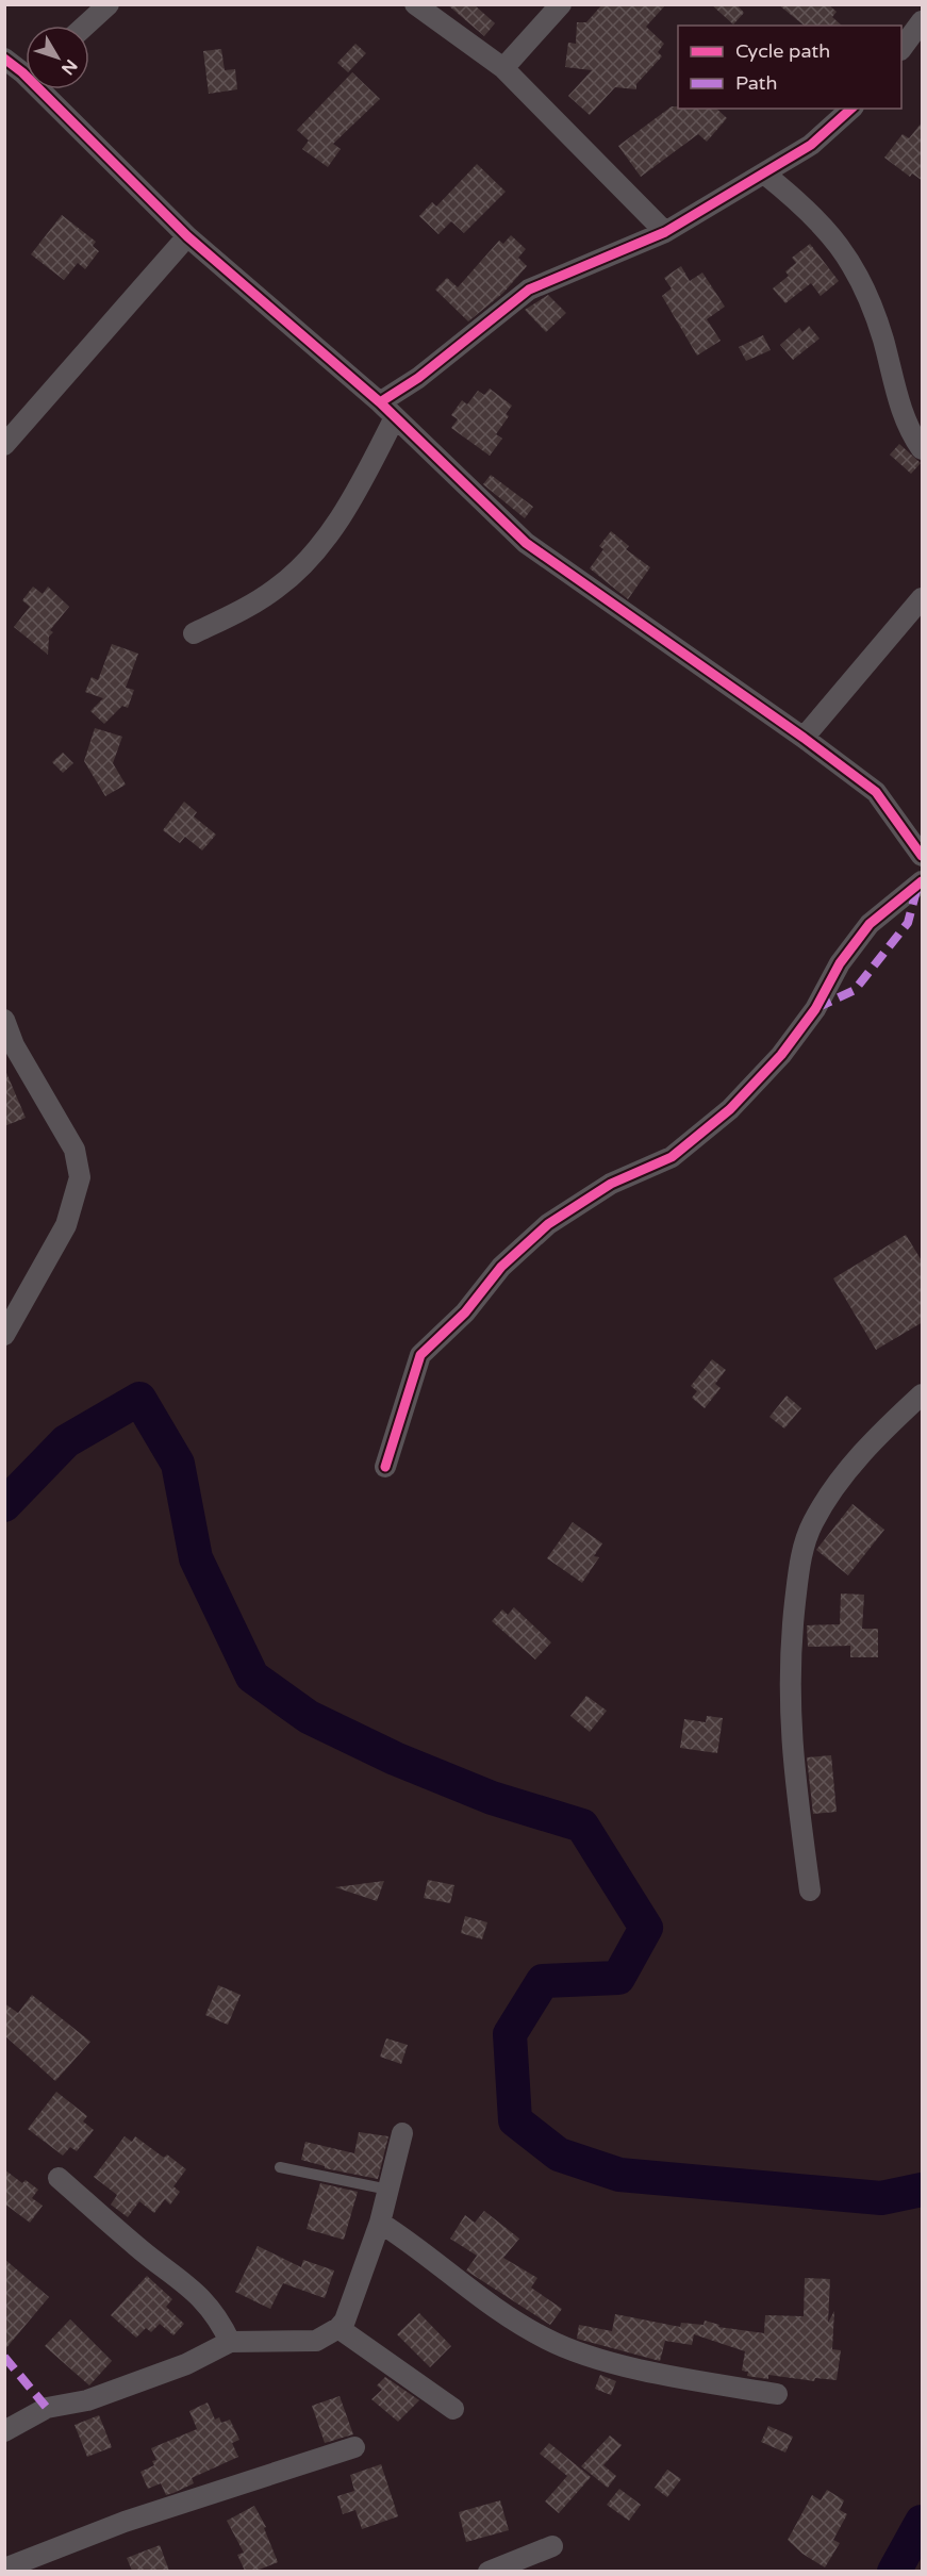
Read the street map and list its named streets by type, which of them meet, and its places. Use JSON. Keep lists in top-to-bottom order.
{
  "legend": ["Cycle path", "Path"],
  "north": "bottom right"
}
